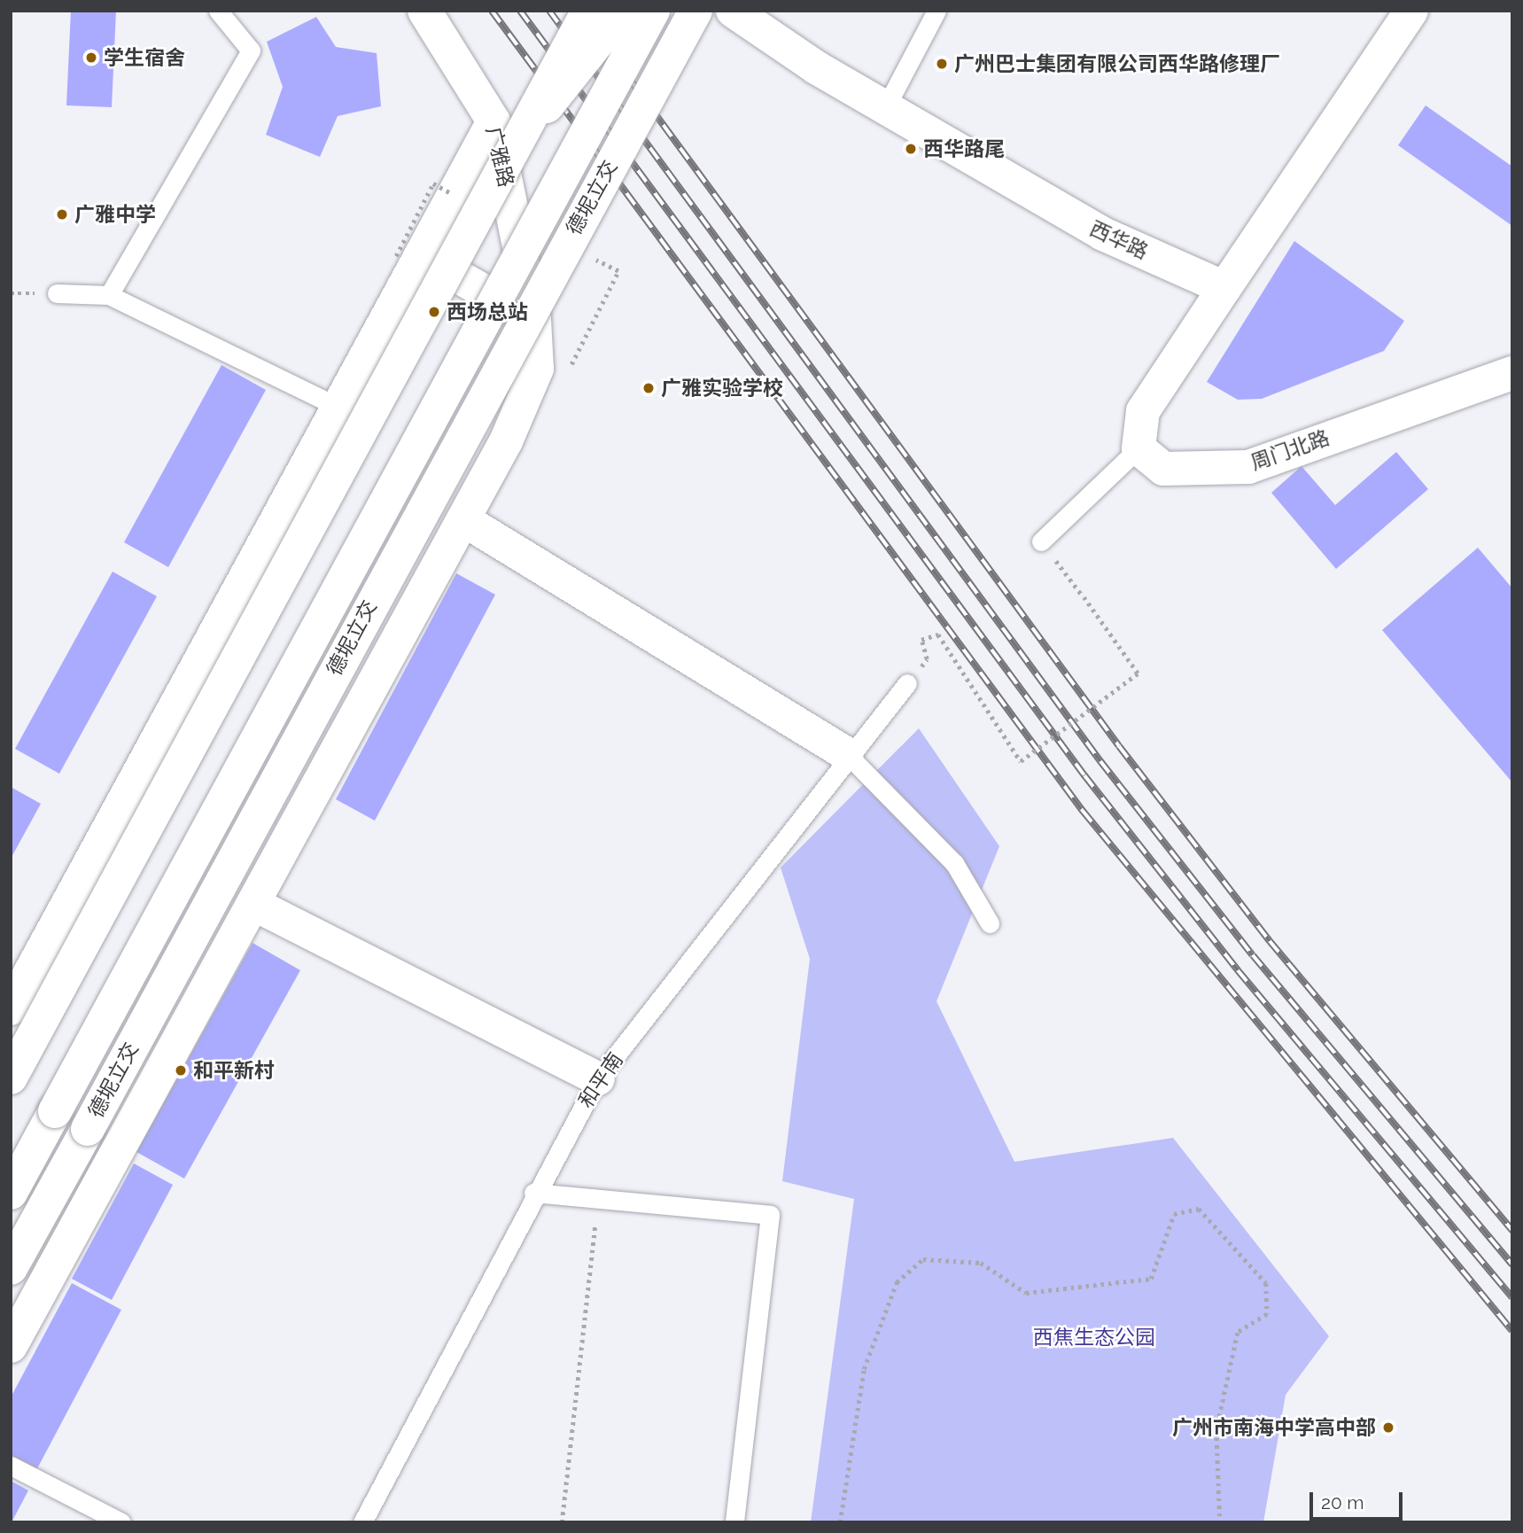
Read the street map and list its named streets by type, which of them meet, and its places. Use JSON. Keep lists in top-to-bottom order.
{
  "streets": {
    "main road": [
      "广雅路",
      "德坭立交",
      "西华路",
      "周门北路"
    ],
    "lane": ["和平南"]
  },
  "parks": ["西焦生态公园"],
  "places": [
    "学生宿舍",
    "广州巴士集团有限公司西华路修理厂",
    "西华路尾",
    "广雅中学",
    "西场总站",
    "广雅实验学校",
    "和平新村",
    "广州市南海中学高中部"
  ],
  "scale_bar": "20 m"
}
